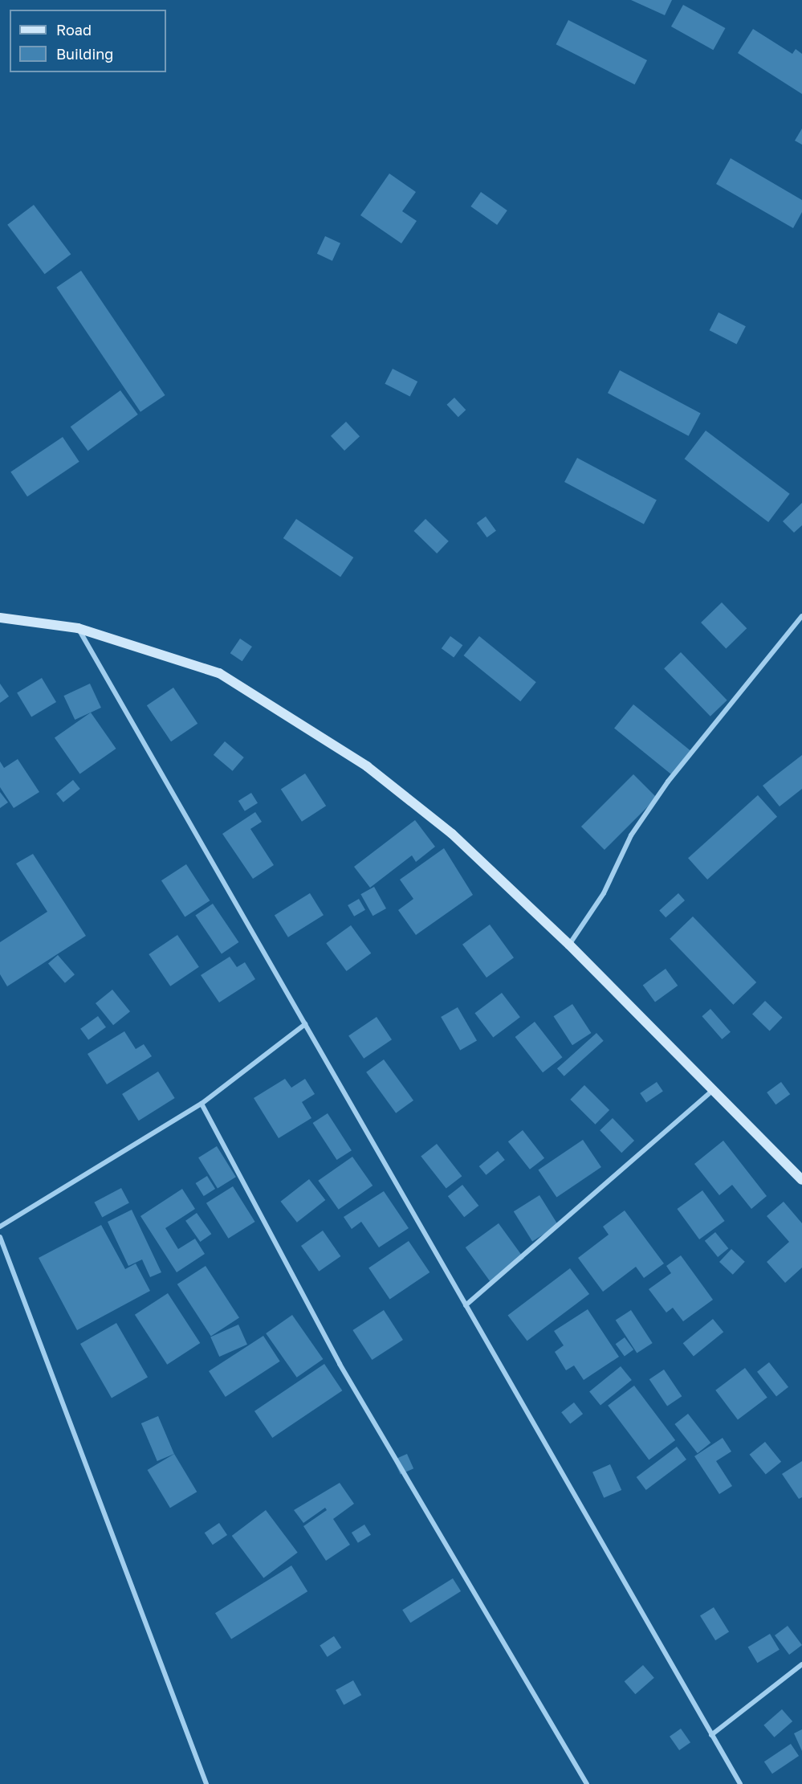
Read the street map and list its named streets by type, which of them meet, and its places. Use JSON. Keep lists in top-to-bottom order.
{
  "legend": ["Road", "Building"]
}
